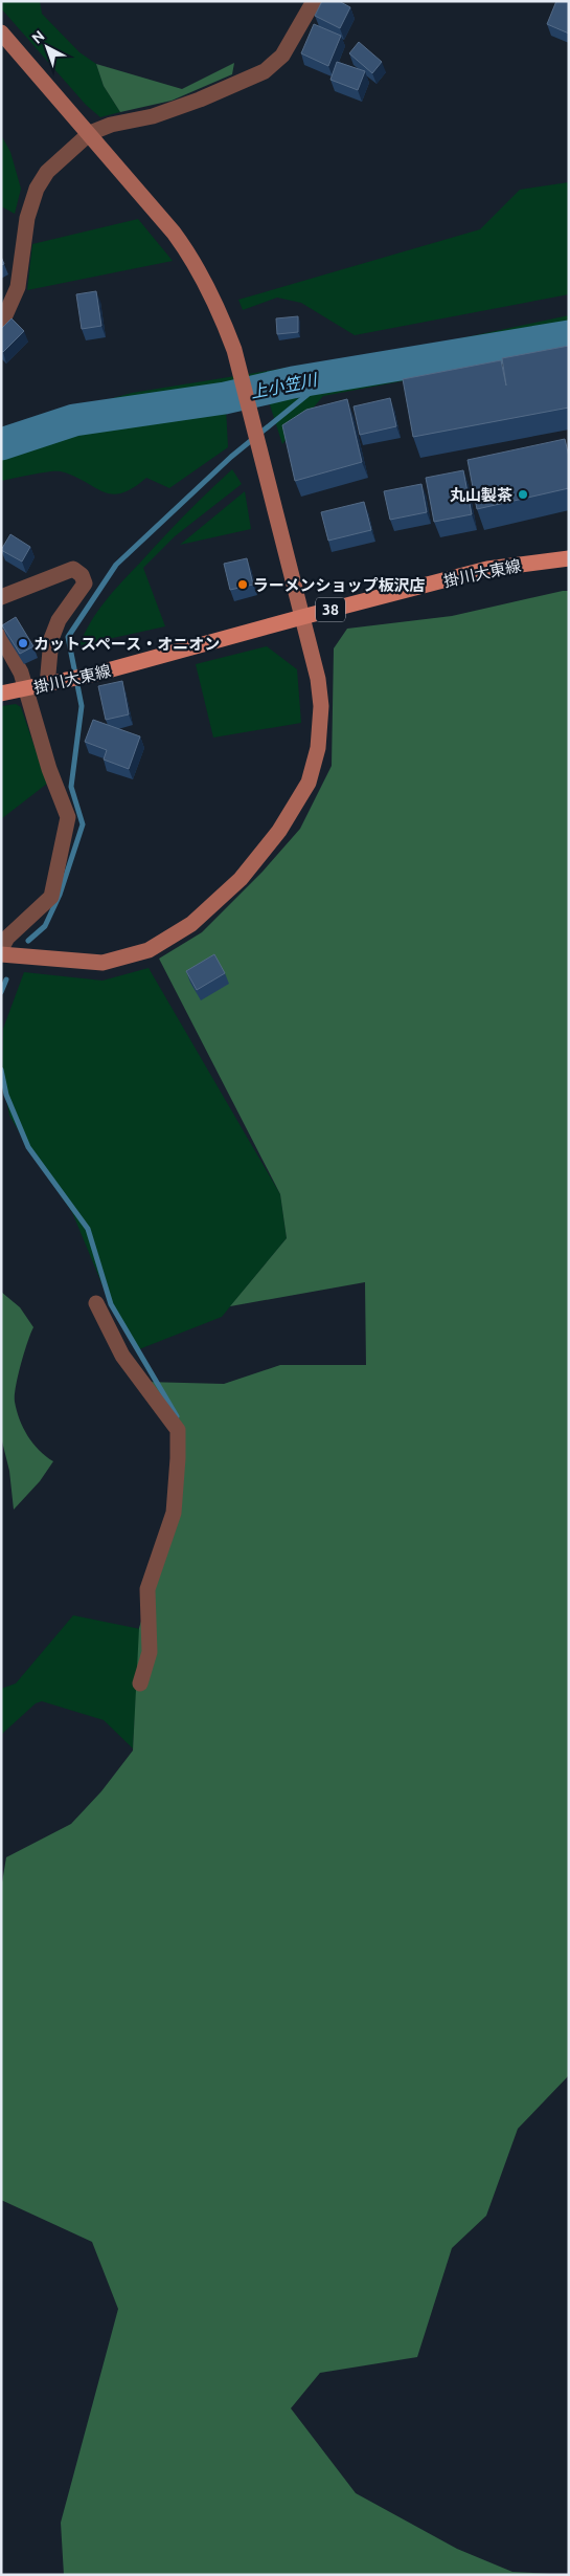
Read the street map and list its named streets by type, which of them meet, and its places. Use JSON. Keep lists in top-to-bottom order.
{
  "streets": {
    "main road": ["掛川大東線", "38"]
  },
  "water": ["上小笠川"],
  "places": ["丸山製茶", "ラーメンショップ板沢店", "カットスペース・オニオン"],
  "north": "top left"
}
